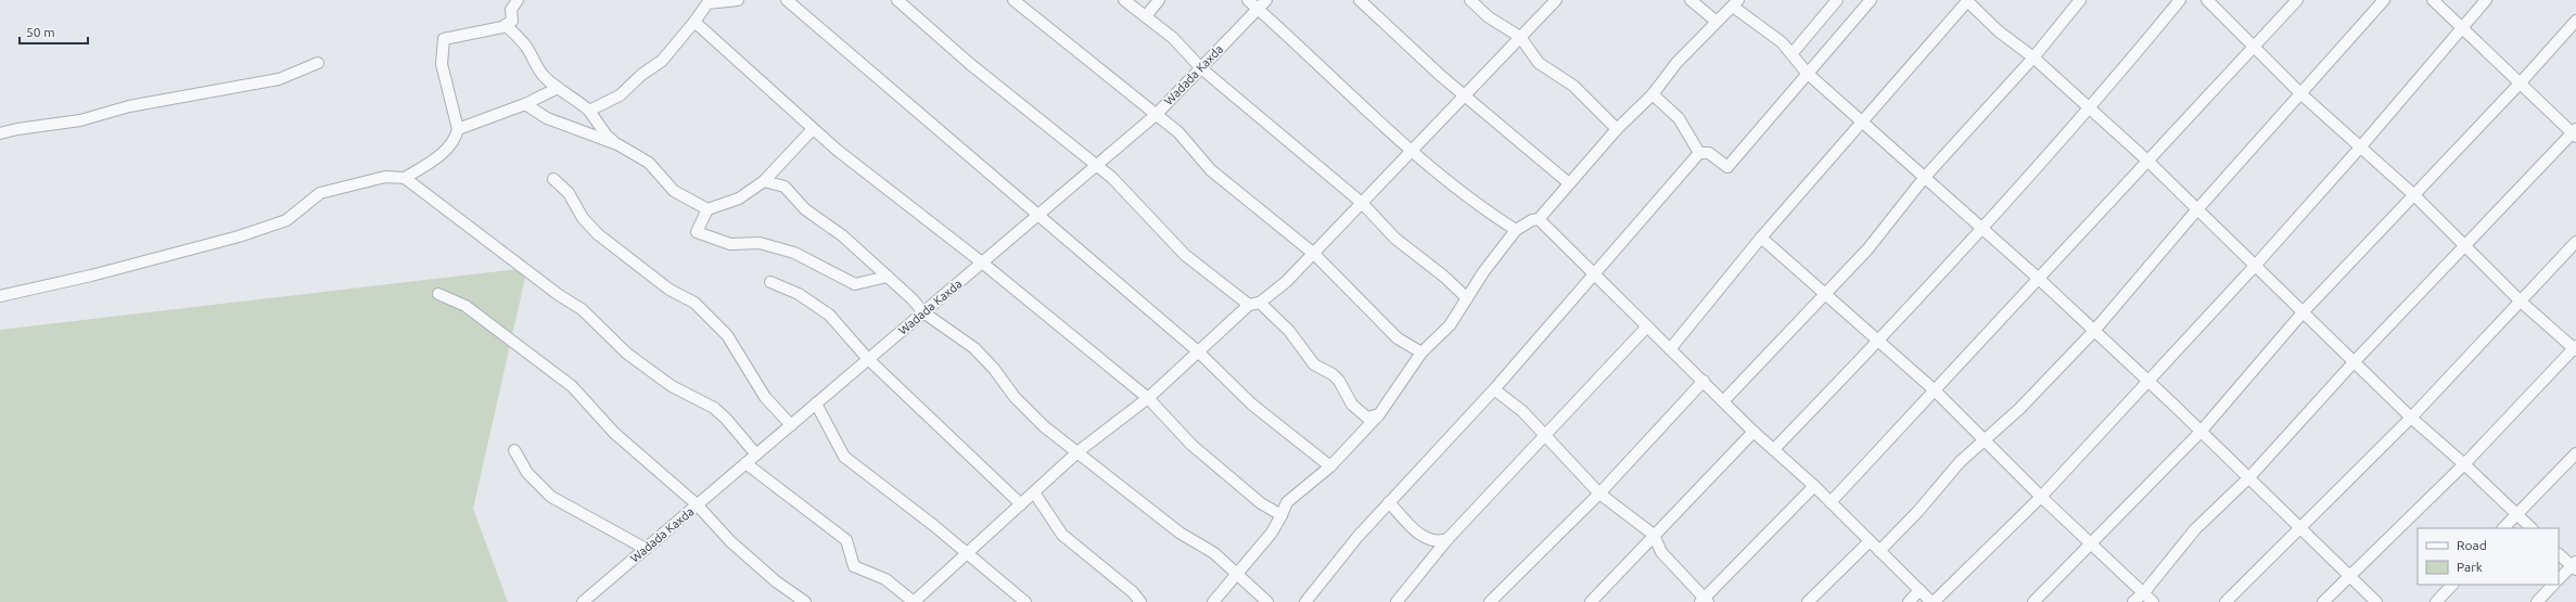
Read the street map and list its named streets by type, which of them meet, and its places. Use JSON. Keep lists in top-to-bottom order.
{
  "streets": {
    "street": ["Wadada Kaxda"]
  },
  "legend": ["Road", "Park"],
  "scale_bar": "50 m"
}
